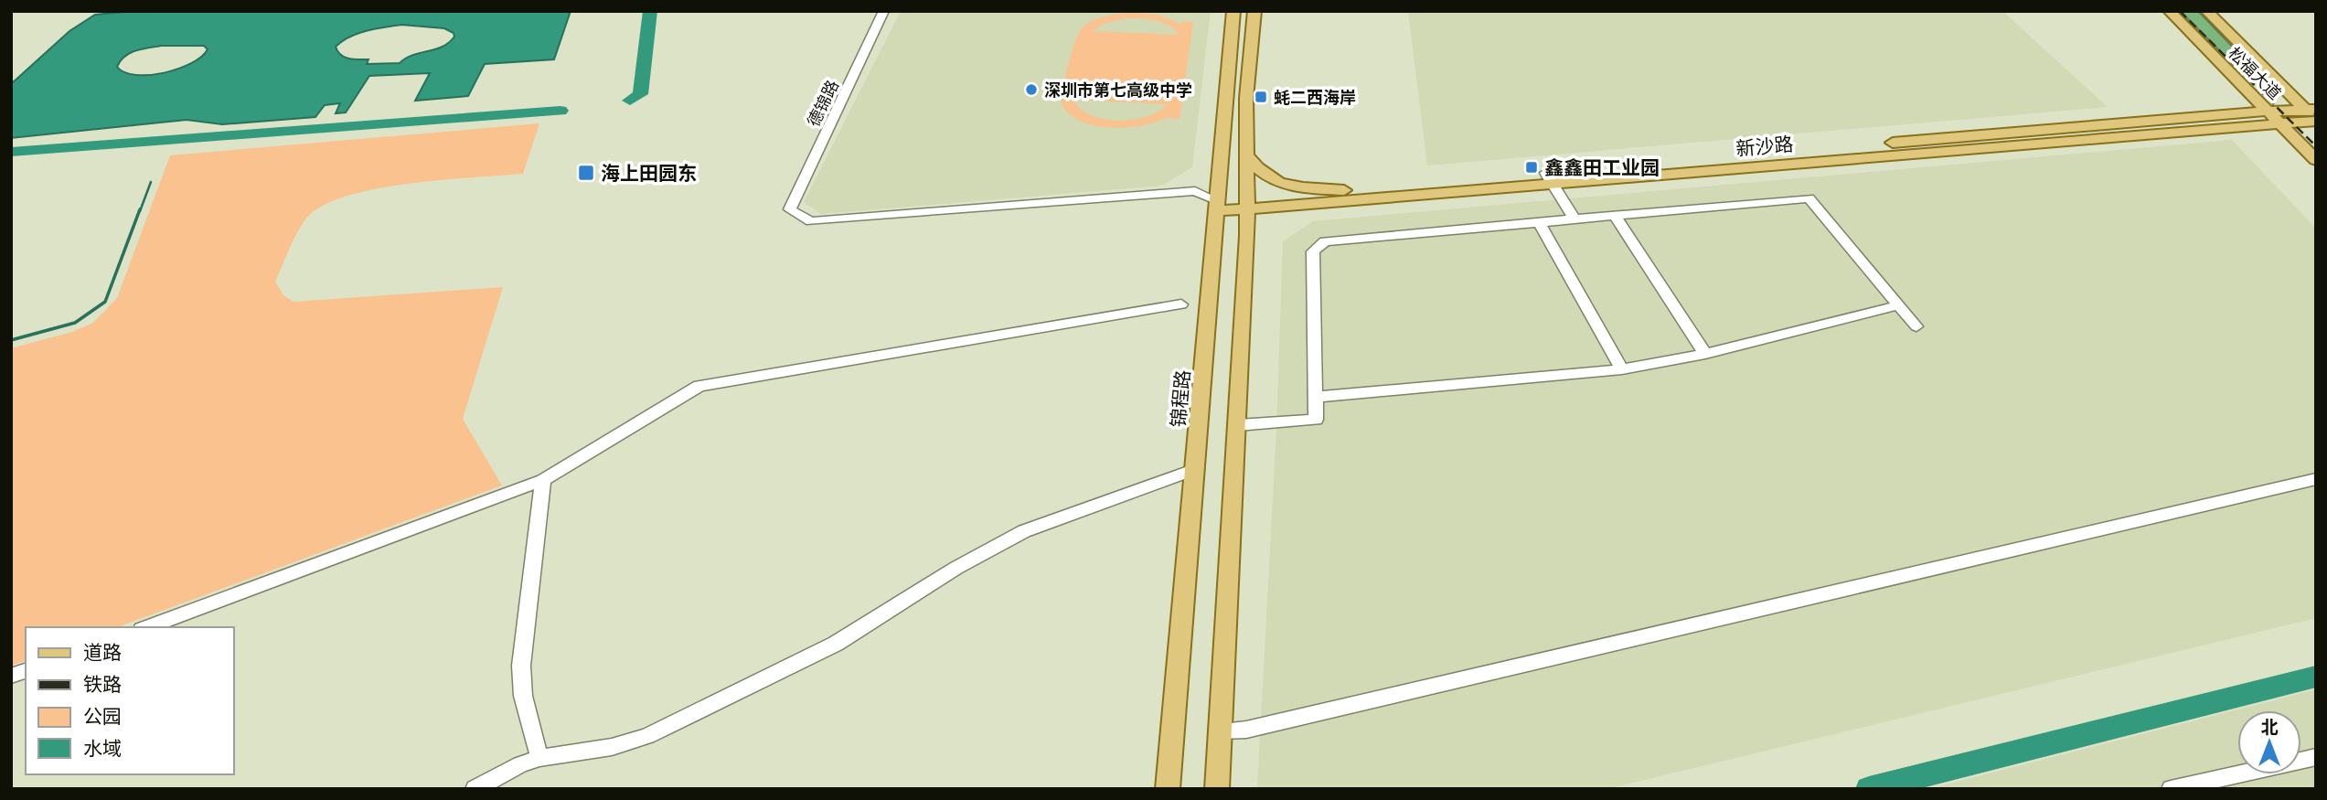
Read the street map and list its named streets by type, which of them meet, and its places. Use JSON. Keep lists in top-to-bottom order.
{
  "streets": {
    "main road": ["松福大道", "新沙路", "锦程路"],
    "street": ["德锦路"]
  },
  "crossings": [
    ["松福大道", "新沙路"],
    ["德锦路", "新沙路"],
    ["德锦路", "锦程路"],
    ["新沙路", "锦程路"]
  ],
  "places": {
    "other": ["深圳市第七高级中学"],
    "transit": ["蚝二西海岸", "鑫鑫田工业园", "海上田园东"]
  },
  "legend": [
    "道路",
    "铁路",
    "公园",
    "水域"
  ],
  "north": "top"
}
